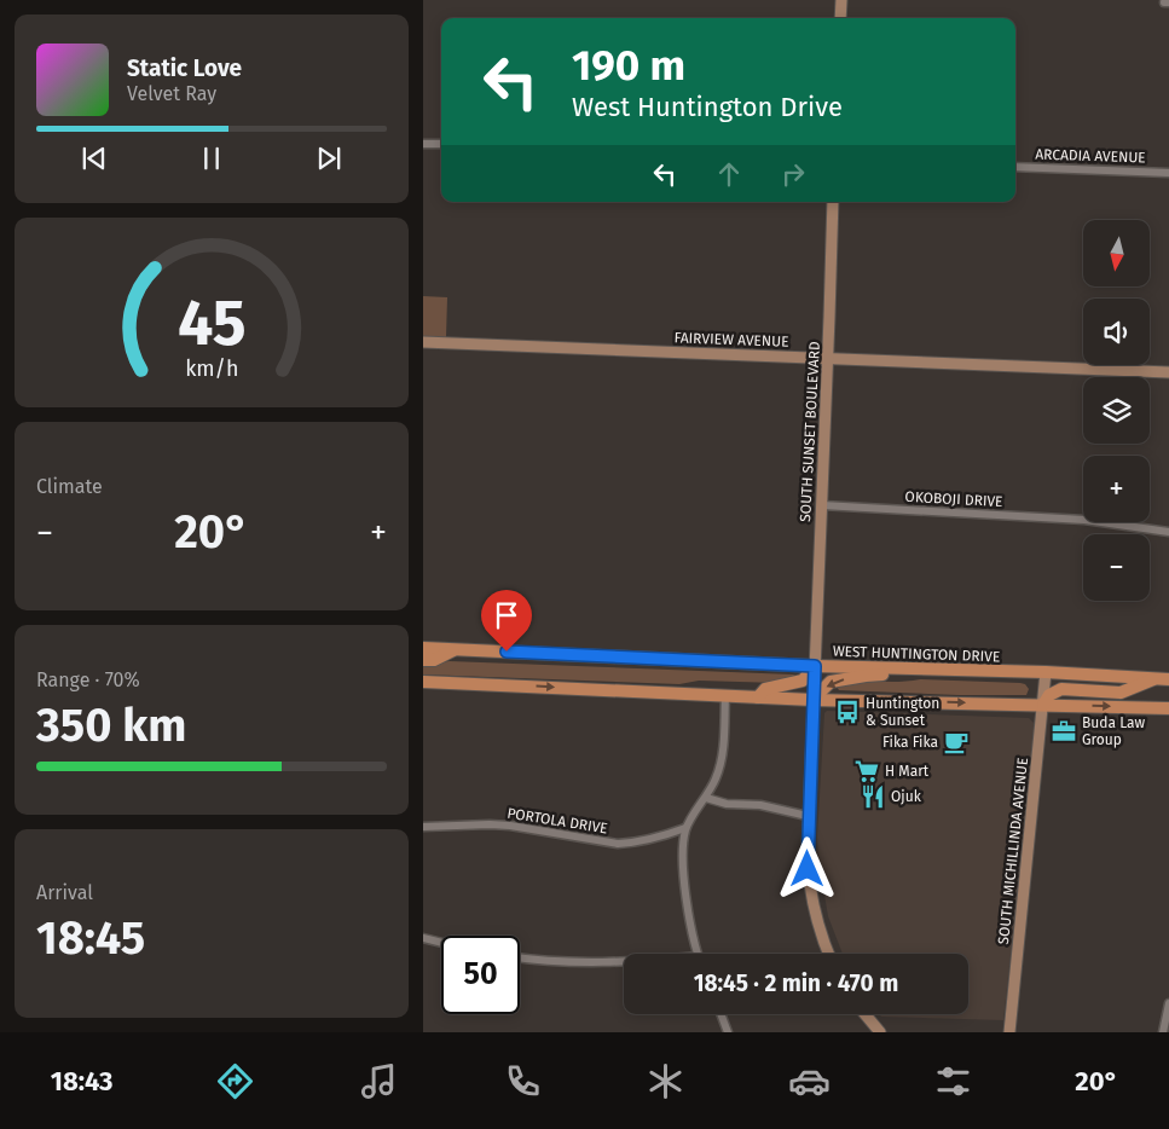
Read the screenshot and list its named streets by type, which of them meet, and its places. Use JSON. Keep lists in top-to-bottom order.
{
  "streets": {
    "main road": [
      "FAIRVIEW AVENUE",
      "SOUTH SUNSET BOULEVARD",
      "WEST HUNTINGTON DRIVE",
      "SOUTH MICHILLINDA AVENUE"
    ],
    "street": ["ARCADIA AVENUE", "OKOBOJI DRIVE", "PORTOLA DRIVE"]
  },
  "crossings": [
    ["FAIRVIEW AVENUE", "SOUTH SUNSET BOULEVARD"],
    ["SOUTH SUNSET BOULEVARD", "OKOBOJI DRIVE"],
    ["SOUTH SUNSET BOULEVARD", "WEST HUNTINGTON DRIVE"],
    ["WEST HUNTINGTON DRIVE", "SOUTH MICHILLINDA AVENUE"]
  ],
  "places": {
    "bus stop": ["Huntington & Sunset"],
    "office": ["Buda Law Group"],
    "cafe": ["Fika Fika"],
    "supermarket": ["H Mart"],
    "restaurant": ["Ojuk"]
  },
  "north": "bottom",
  "page": {
    "turn": ["190 m", "West Huntington Drive"],
    "song": ["Static Love", "Velvet Ray"],
    "map_buttons": ["+", "−"],
    "tile": [
      "Climate",
      ["Range · 70%", "350 km"],
      ["Arrival", "18:45"]
    ],
    "heat": ["−", "20°", "+"],
    "limit": "50",
    "trip": "18:45 · 2 min · 470 m",
    "tabs": ["18:43", "20°"],
    "gauge": ["45", "km/h"]
  }
}
